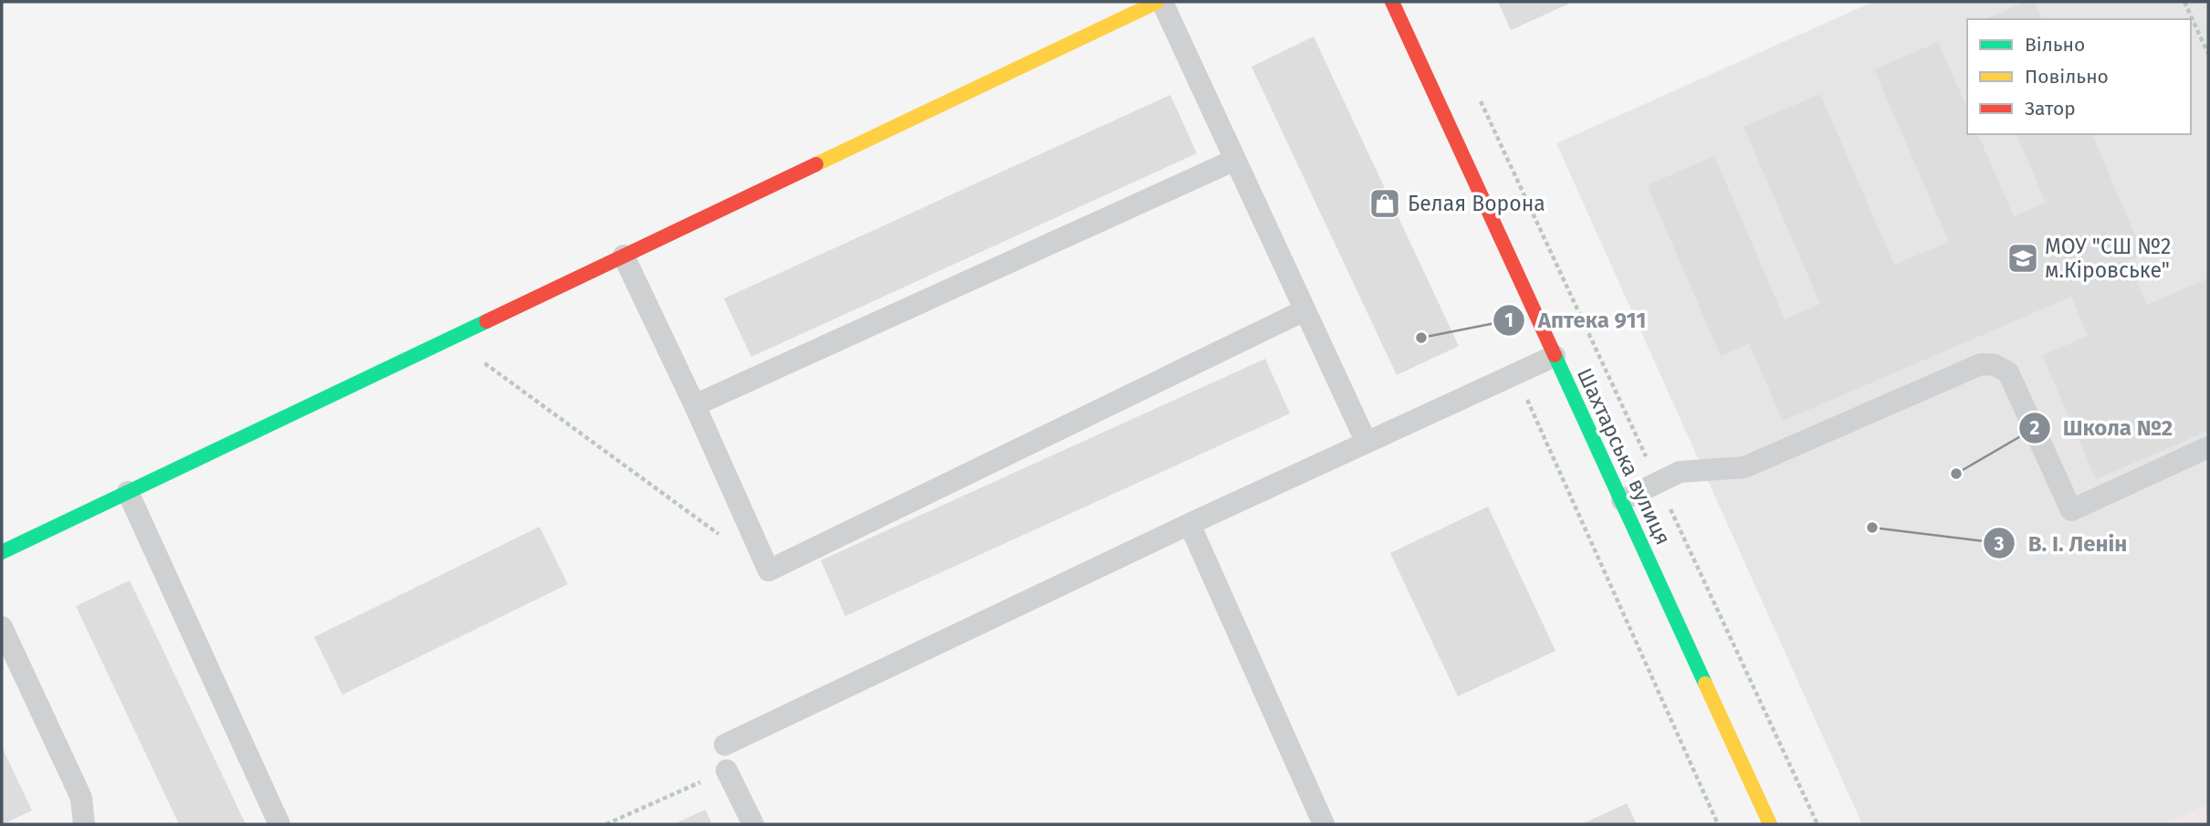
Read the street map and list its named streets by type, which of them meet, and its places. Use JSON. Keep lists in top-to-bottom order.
{
  "streets": {
    "street": ["Шахтарська вулиця"]
  },
  "places": {
    "shop": ["Белая Ворона"],
    "school or university": ["МОУ \"СШ №2 м.Кіровське\""],
    "other": ["Аптека 911", "Школа №2", "В. І. Ленін"]
  },
  "legend": ["Вільно", "Повільно", "Затор"]
}
